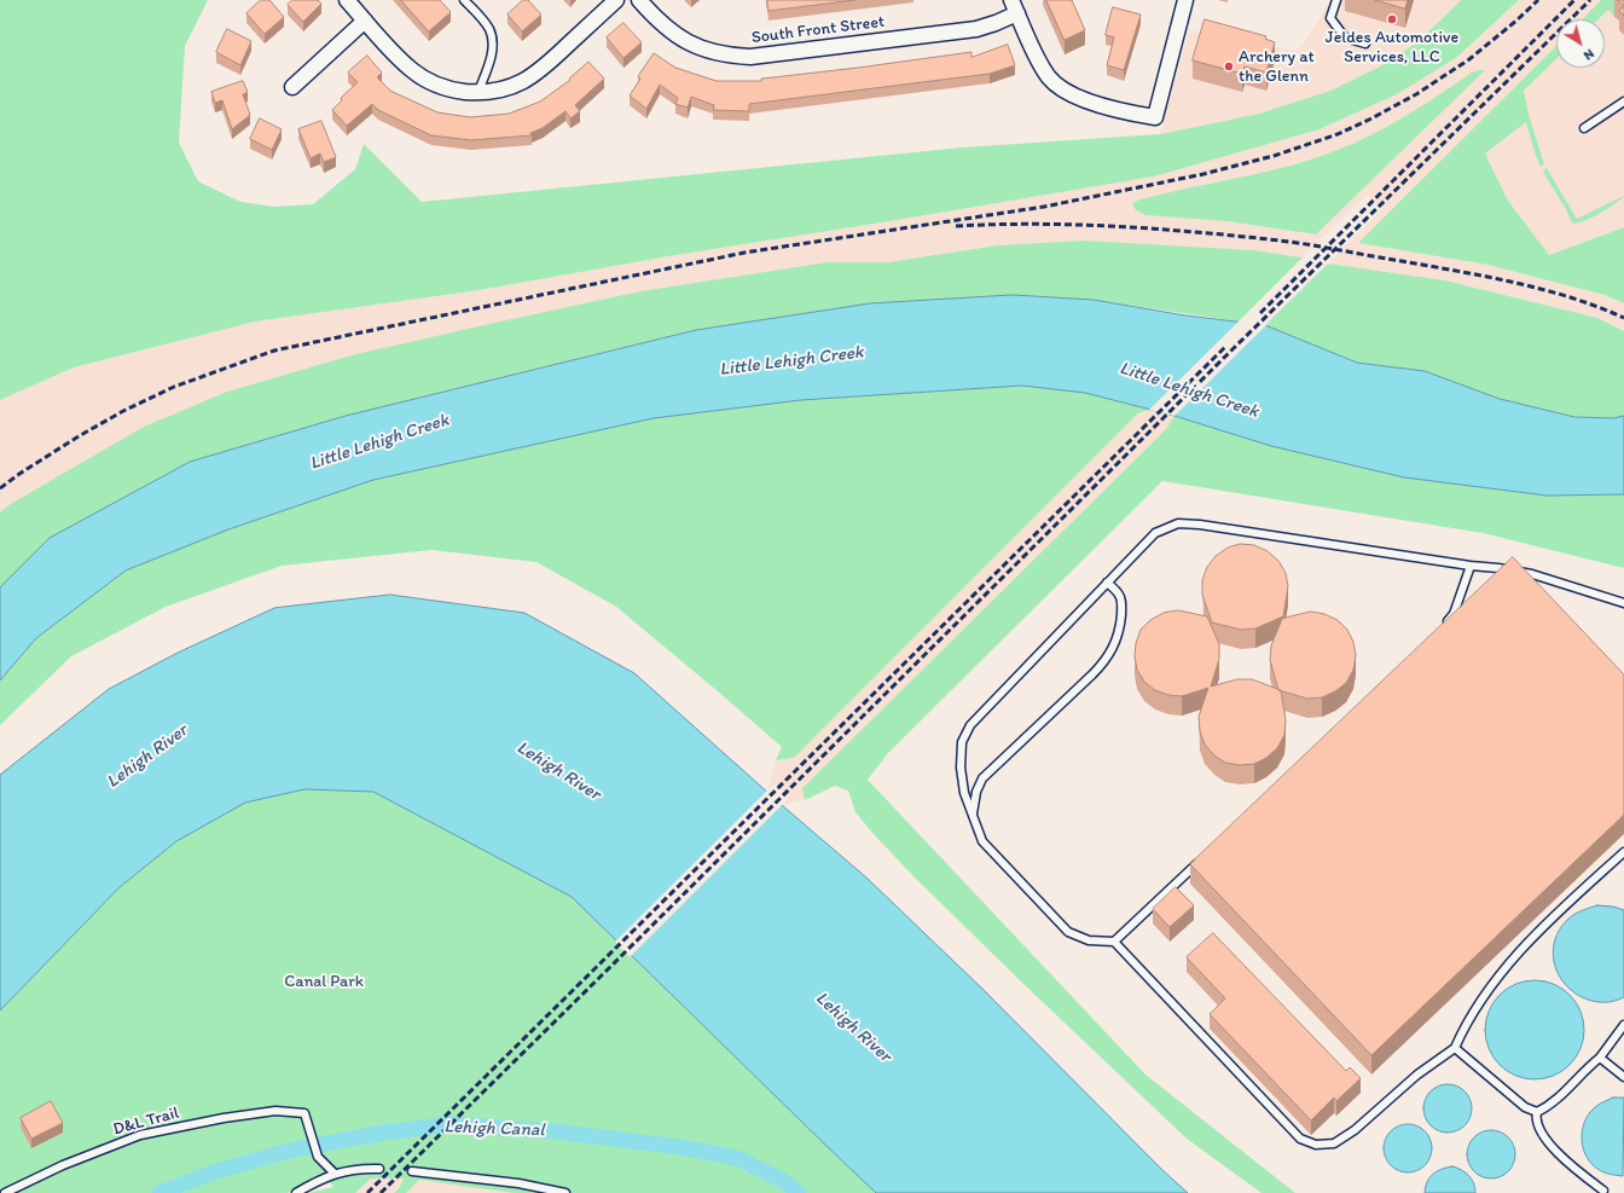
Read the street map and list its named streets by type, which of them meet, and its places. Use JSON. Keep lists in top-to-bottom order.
{
  "streets": {
    "street": ["South Front Street"],
    "lane": ["D&L Trail"]
  },
  "water": ["Little Lehigh Creek", "Lehigh River", "Lehigh Canal"],
  "parks": ["Canal Park"],
  "places": ["Jeldes Automotive Services, LLC", "Archery at the Glenn"],
  "north": "bottom right"
}
